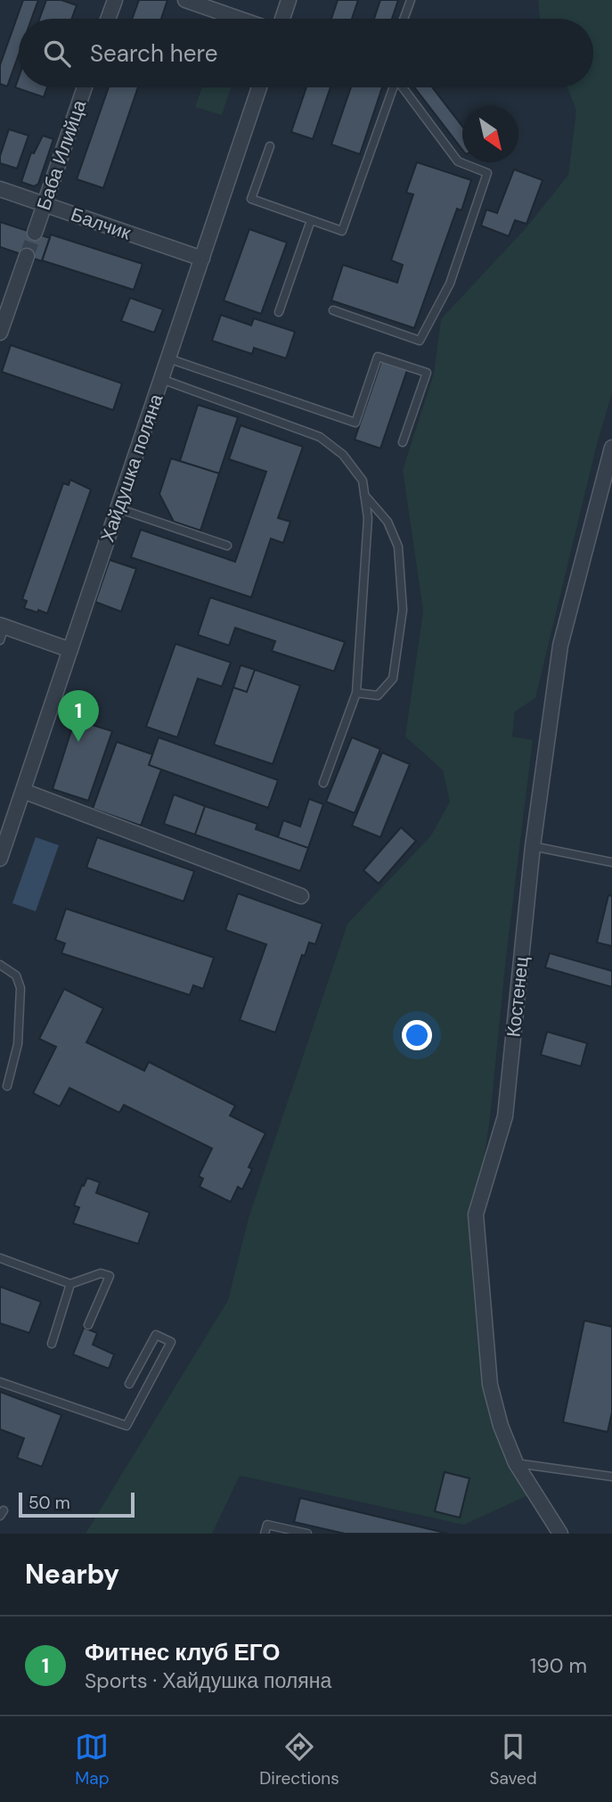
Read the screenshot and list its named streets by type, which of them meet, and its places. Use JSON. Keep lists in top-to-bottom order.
{
  "streets": {
    "street": [
      "Баба Илийца",
      "Балчик",
      "Хайдушка поляна",
      "Костенец"
    ]
  },
  "crossings": [
    ["Баба Илийца", "Балчик"],
    ["Балчик", "Хайдушка поляна"]
  ],
  "scale_bar": "50 m",
  "north": "bottom right",
  "page": {
    "search": "Search here",
    "pins": "1",
    "scale": "50 m",
    "heading": "Nearby",
    "list": [
      {
        "mark": "1",
        "name": "Фитнес клуб ЕГО",
        "note": "Sports · Хайдушка поляна",
        "value": "190 m"
      }
    ],
    "nav": ["Map", "Directions", "Saved"]
  }
}
